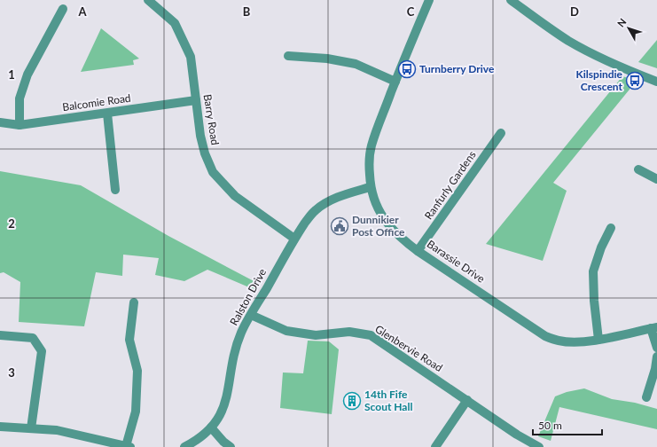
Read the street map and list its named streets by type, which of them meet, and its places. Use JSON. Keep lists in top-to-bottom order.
{
  "streets": {
    "street": [
      "Balcomie Road",
      "Barry Road",
      "Ranfurly Gardens",
      "Barassie Drive",
      "Ralston Drive",
      "Glenbervie Road"
    ]
  },
  "crossings": [
    ["Balcomie Road", "Barry Road"],
    ["Barry Road", "Ralston Drive"],
    ["Ranfurly Gardens", "Barassie Drive"],
    ["Barassie Drive", "Ralston Drive"],
    ["Ralston Drive", "Glenbervie Road"]
  ],
  "places": {
    "bus stop": ["Turnberry Drive", "Kilspindie Crescent"],
    "public building": ["Dunnikier Post Office"],
    "building": ["14th Fife Scout Hall"]
  },
  "scale_bar": "50 m",
  "north": "top left",
  "grid": {
    "columns": [
      "A",
      "B",
      "C",
      "D"
    ],
    "rows": ["1", "2", "3"]
  }
}
